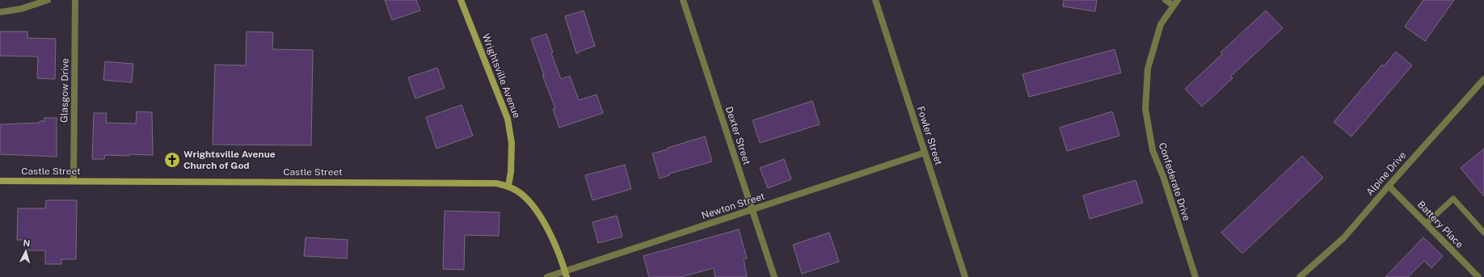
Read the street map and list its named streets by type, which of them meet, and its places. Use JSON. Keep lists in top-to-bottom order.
{
  "streets": {
    "street": [
      "Wrightsville Avenue",
      "Glasgow Drive",
      "Dexter Street",
      "Fowler Street",
      "Castle Street",
      "Alpine Drive",
      "Confederate Drive",
      "Newton Street",
      "Battery Place"
    ]
  },
  "crossings": [
    ["Wrightsville Avenue", "Castle Street"],
    ["Glasgow Drive", "Castle Street"],
    ["Dexter Street", "Newton Street"],
    ["Fowler Street", "Newton Street"],
    ["Alpine Drive", "Battery Place"]
  ],
  "places": {
    "church": ["Wrightsville Avenue Church of God"]
  },
  "north": "top"
}
